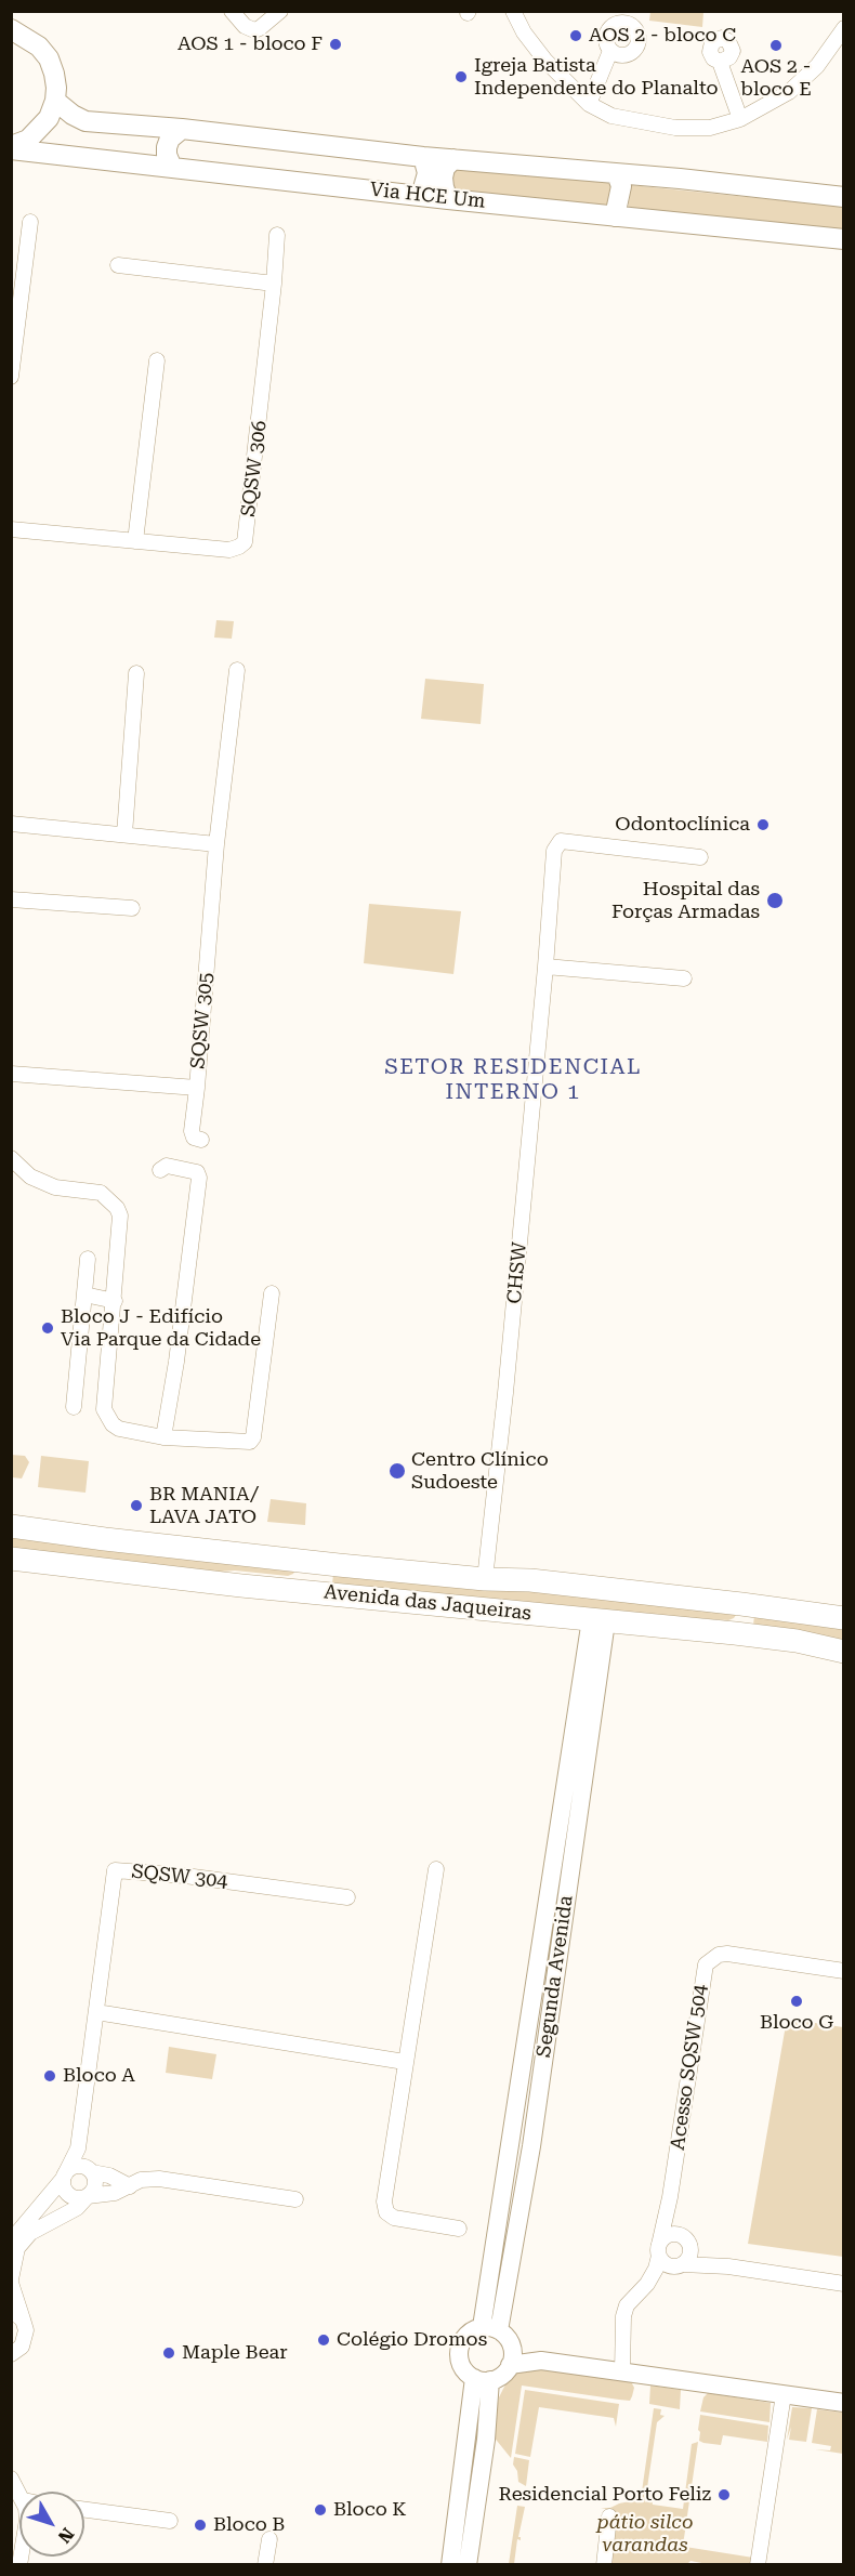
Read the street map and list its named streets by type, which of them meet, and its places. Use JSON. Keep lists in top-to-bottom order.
{
  "streets": {
    "main road": ["Via HCE Um", "Avenida das Jaqueiras"],
    "street": [
      "SQSW 306",
      "SQSW 305",
      "CHSW",
      "SQSW 304",
      "Segunda Avenida",
      "Acesso SQSW 504"
    ]
  },
  "crossings": [
    ["CHSW", "Avenida das Jaqueiras"],
    ["Avenida das Jaqueiras", "Segunda Avenida"]
  ],
  "districts": ["SETOR RESIDENCIAL INTERNO 1"],
  "parks": ["pátio silco varandas"],
  "places": [
    "AOS 2 - bloco C",
    "AOS 1 - bloco F",
    "AOS 2 - bloco E",
    "Igreja Batista Independente do Planalto",
    "Odontoclínica",
    "Hospital das Forças Armadas",
    "Bloco J - Edifício Via Parque da Cidade",
    "Centro Clínico Sudoeste",
    "BR MANIA/ LAVA JATO",
    "Bloco G",
    "Bloco A",
    "Colégio Dromos",
    "Maple Bear",
    "Residencial Porto Feliz",
    "Bloco K",
    "Bloco B"
  ],
  "north": "bottom right"
}
